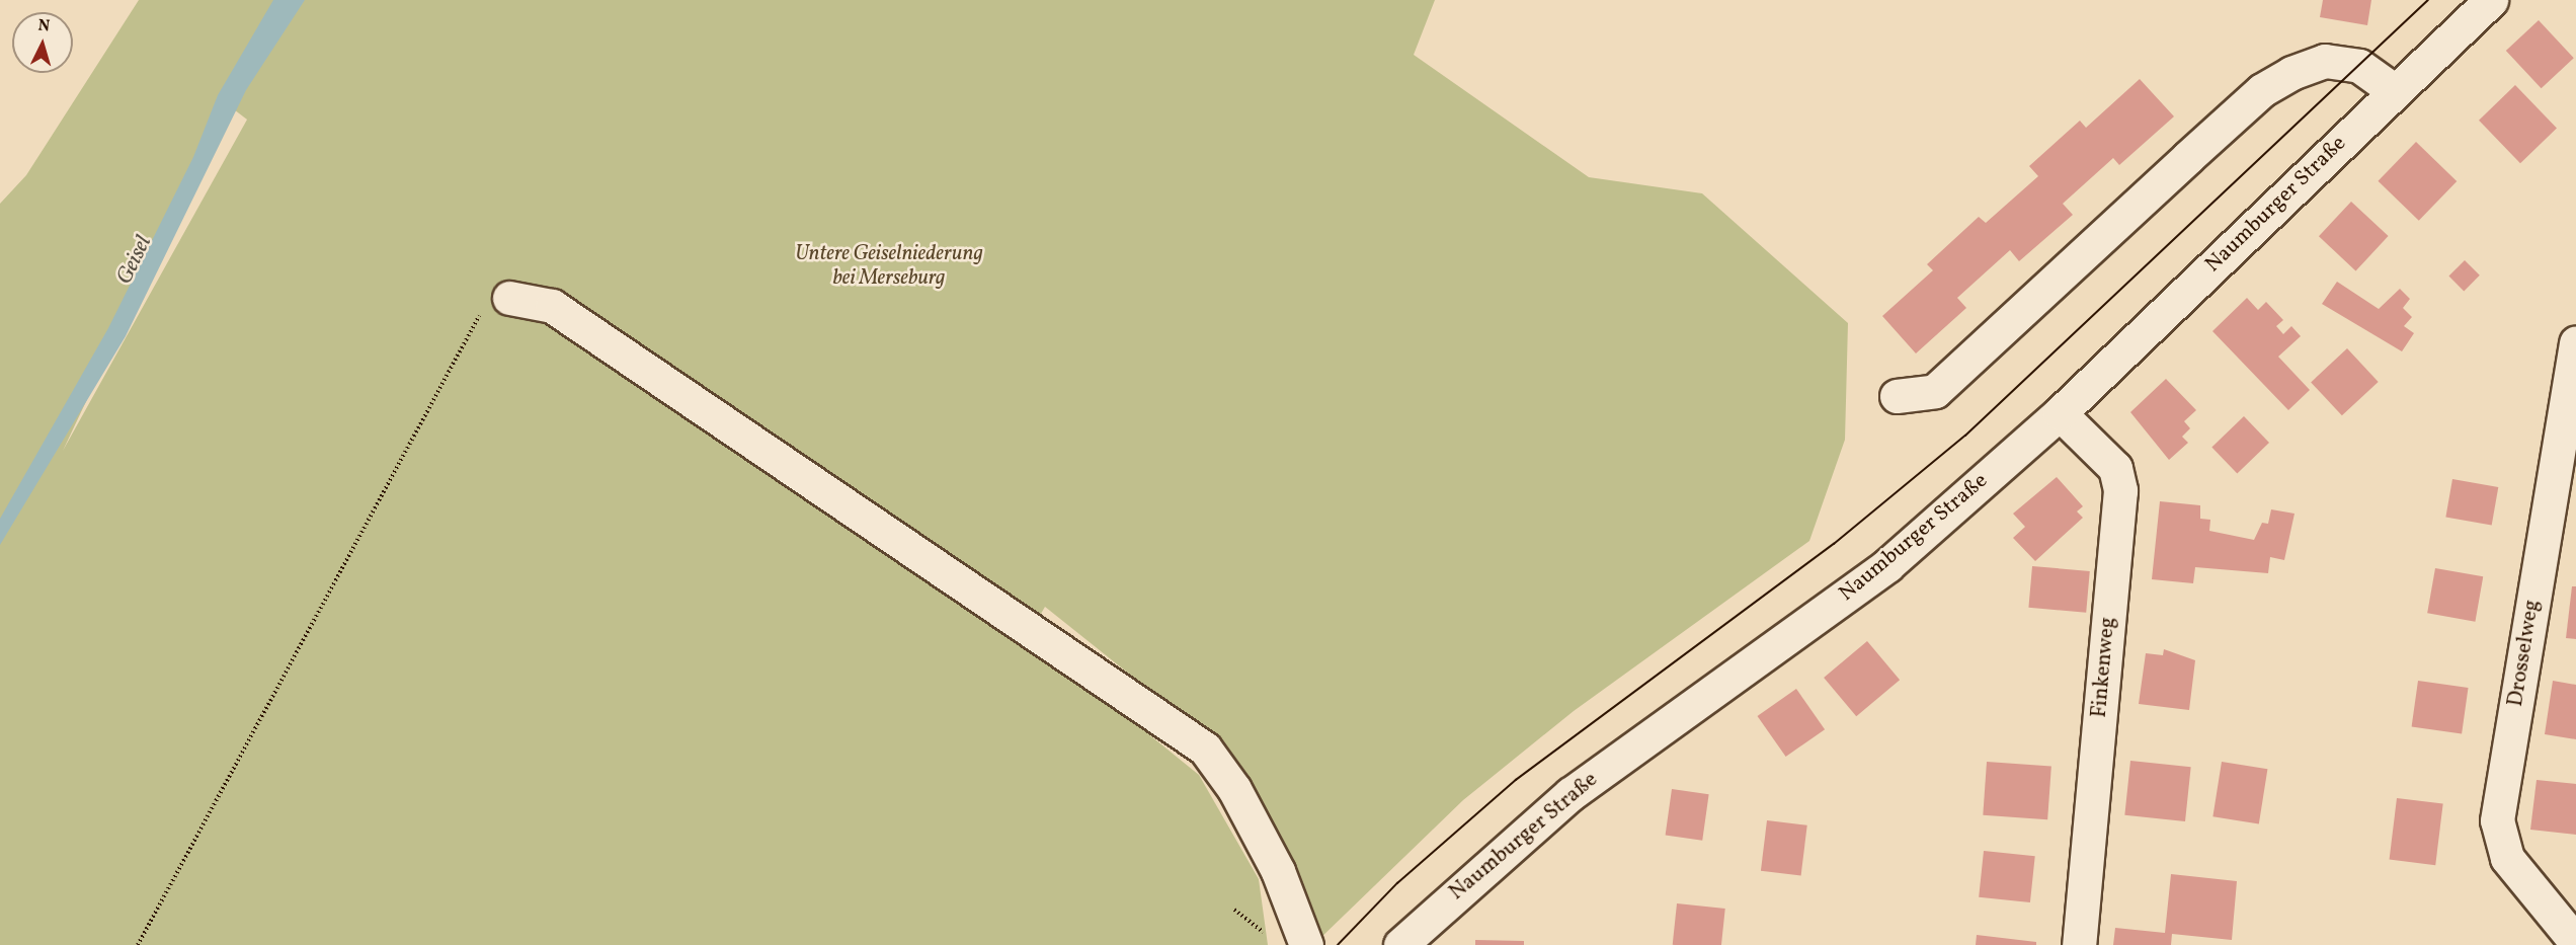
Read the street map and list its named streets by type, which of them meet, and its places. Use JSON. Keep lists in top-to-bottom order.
{
  "streets": {
    "street": ["Naumburger Straße", "Drosselweg", "Finkenweg"]
  },
  "crossings": [
    ["Naumburger Straße", "Finkenweg"]
  ],
  "water": ["Geisel"],
  "parks": ["Untere Geiselniederung bei Merseburg"],
  "north": "top"
}
